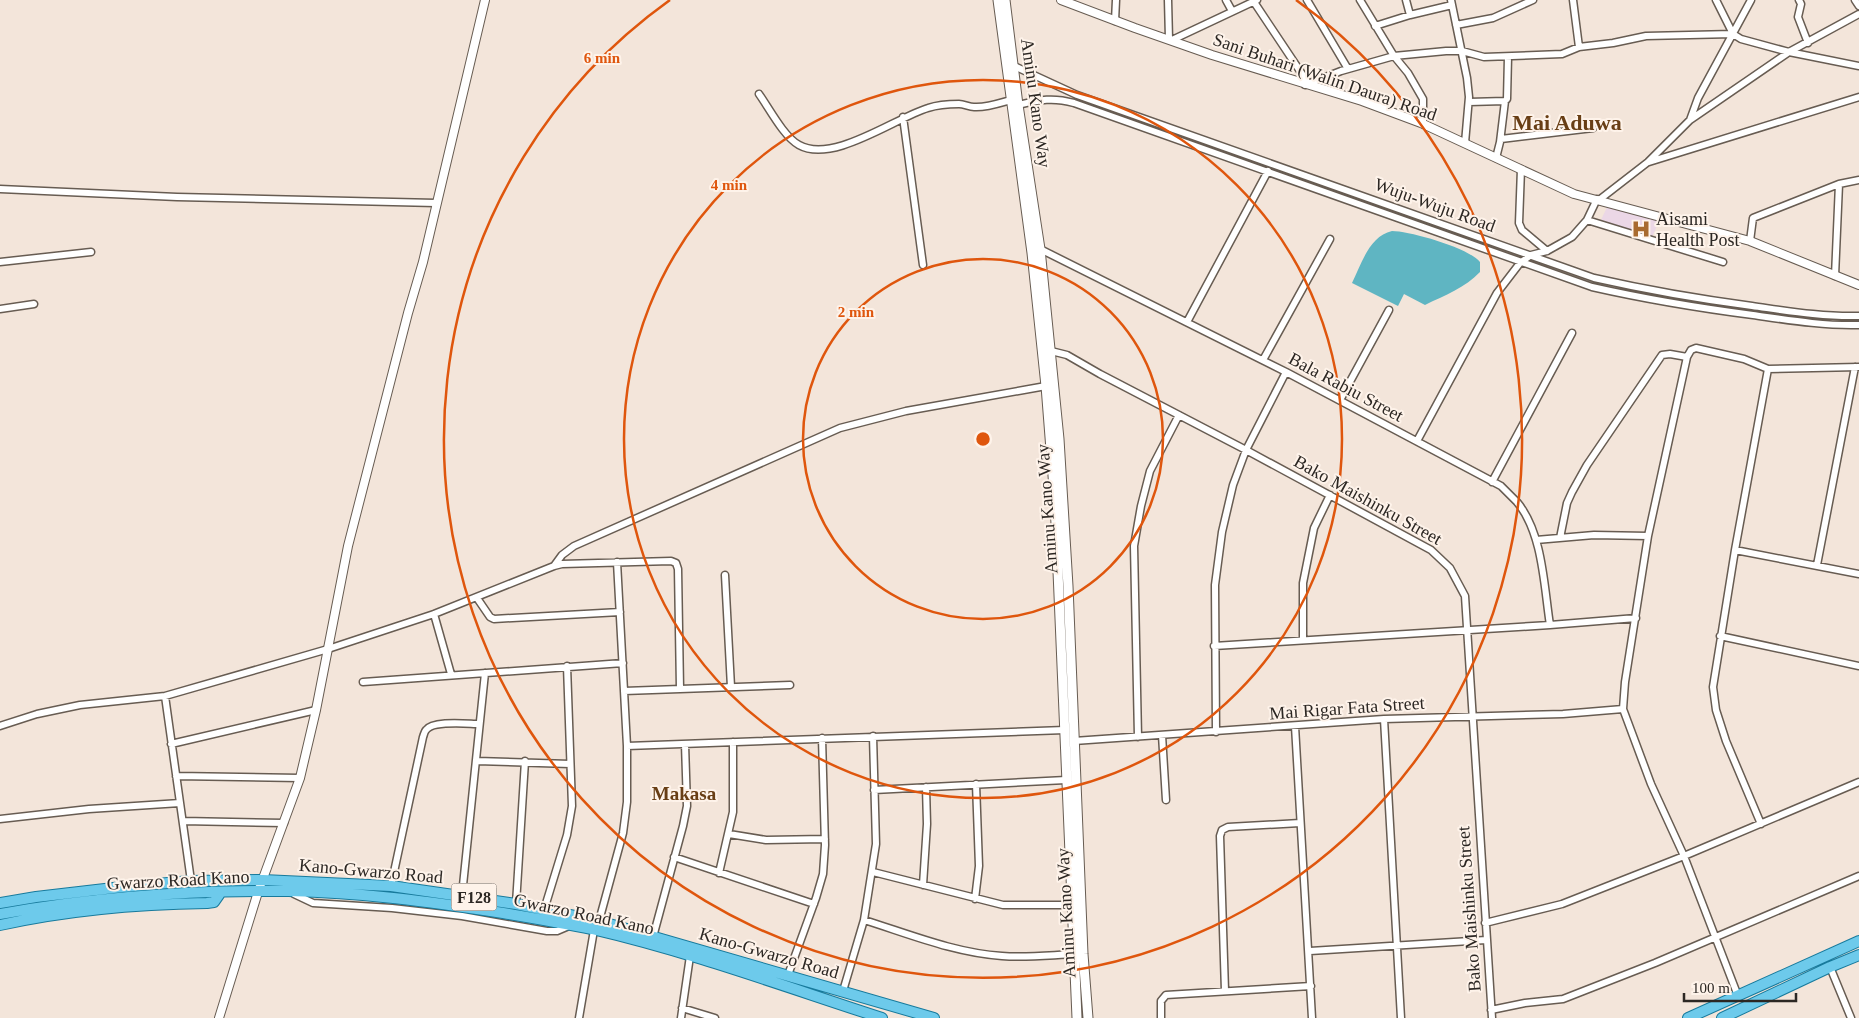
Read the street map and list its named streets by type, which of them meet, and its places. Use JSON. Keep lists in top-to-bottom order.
{
  "streets": {
    "main road": [
      "Aminu Kano Way",
      "Kano-Gwarzo Road",
      "Gwarzo Road Kano",
      "F128"
    ],
    "street": [
      "Sani Buhari (Walin Daura) Road",
      "Wuju-Wuju Road",
      "Bala Rabiu Street",
      "Bako Maishinku Street",
      "Mai Rigar Fata Street"
    ]
  },
  "crossings": [
    ["Aminu Kano Way", "Wuju-Wuju Road"],
    ["Aminu Kano Way", "Bala Rabiu Street"],
    ["Aminu Kano Way", "Bako Maishinku Street"],
    ["Aminu Kano Way", "Mai Rigar Fata Street"],
    ["Bako Maishinku Street", "Mai Rigar Fata Street"],
    ["Kano-Gwarzo Road", "Gwarzo Road Kano"]
  ],
  "districts": ["Mai Aduwa", "Makasa"],
  "places": {
    "hospital": ["Aisami Health Post"]
  },
  "scale_bar": "100 m",
  "rings": ["6 min", "4 min", "2 min"]
}
